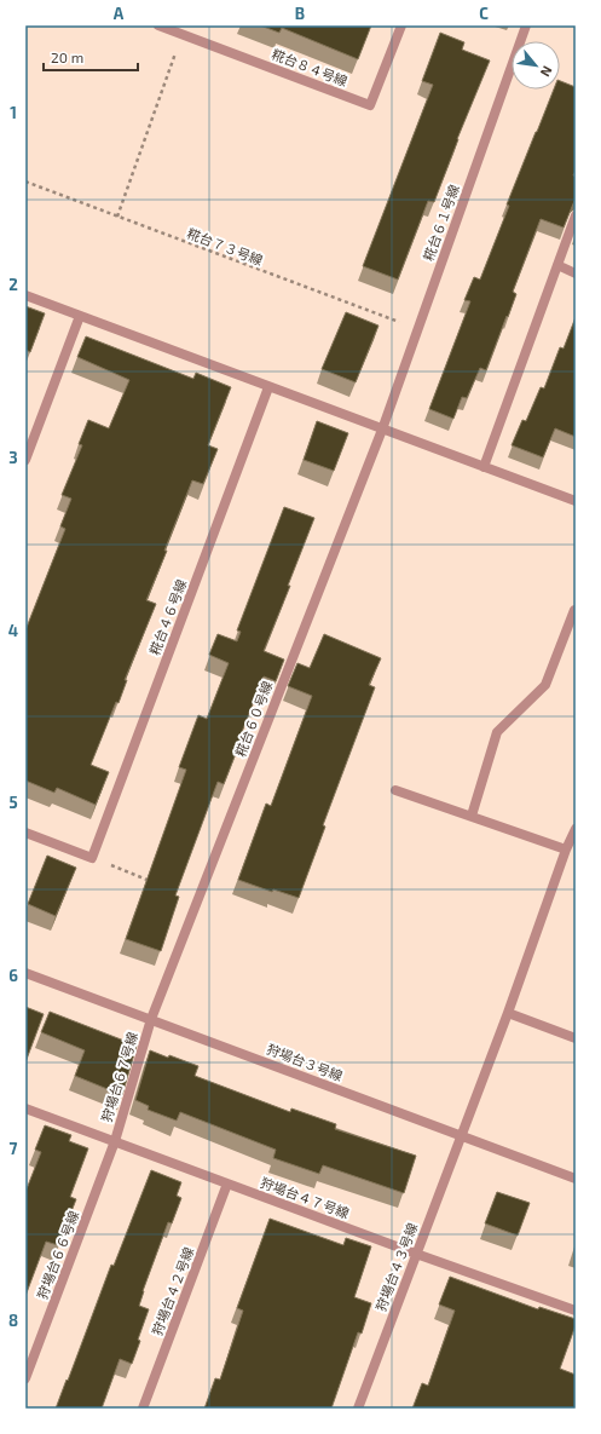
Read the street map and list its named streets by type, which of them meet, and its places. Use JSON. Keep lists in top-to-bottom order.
{
  "streets": {
    "street": [
      "糀台８４号線",
      "糀台６１号線",
      "糀台４６号線",
      "糀台６０号線",
      "狩場台３号線",
      "狩場台６７号線",
      "狩場台４７号線",
      "狩場台６６号線",
      "狩場台４３号線",
      "狩場台４２号線"
    ],
    "path": ["糀台７３号線"]
  },
  "crossings": [
    ["糀台６１号線", "糀台７３号線"],
    ["糀台６１号線", "糀台６０号線"],
    ["糀台６０号線", "狩場台３号線"],
    ["糀台６０号線", "狩場台６７号線"],
    ["狩場台３号線", "狩場台６７号線"],
    ["狩場台３号線", "狩場台４３号線"],
    ["狩場台６７号線", "狩場台４７号線"],
    ["狩場台６７号線", "狩場台６６号線"],
    ["狩場台４７号線", "狩場台６６号線"],
    ["狩場台４７号線", "狩場台４３号線"],
    ["狩場台４７号線", "狩場台４２号線"]
  ],
  "scale_bar": "20 m",
  "north": "bottom right",
  "grid": {
    "columns": ["A", "B", "C"],
    "rows": [
      "1",
      "2",
      "3",
      "4",
      "5",
      "6",
      "7",
      "8"
    ]
  }
}
